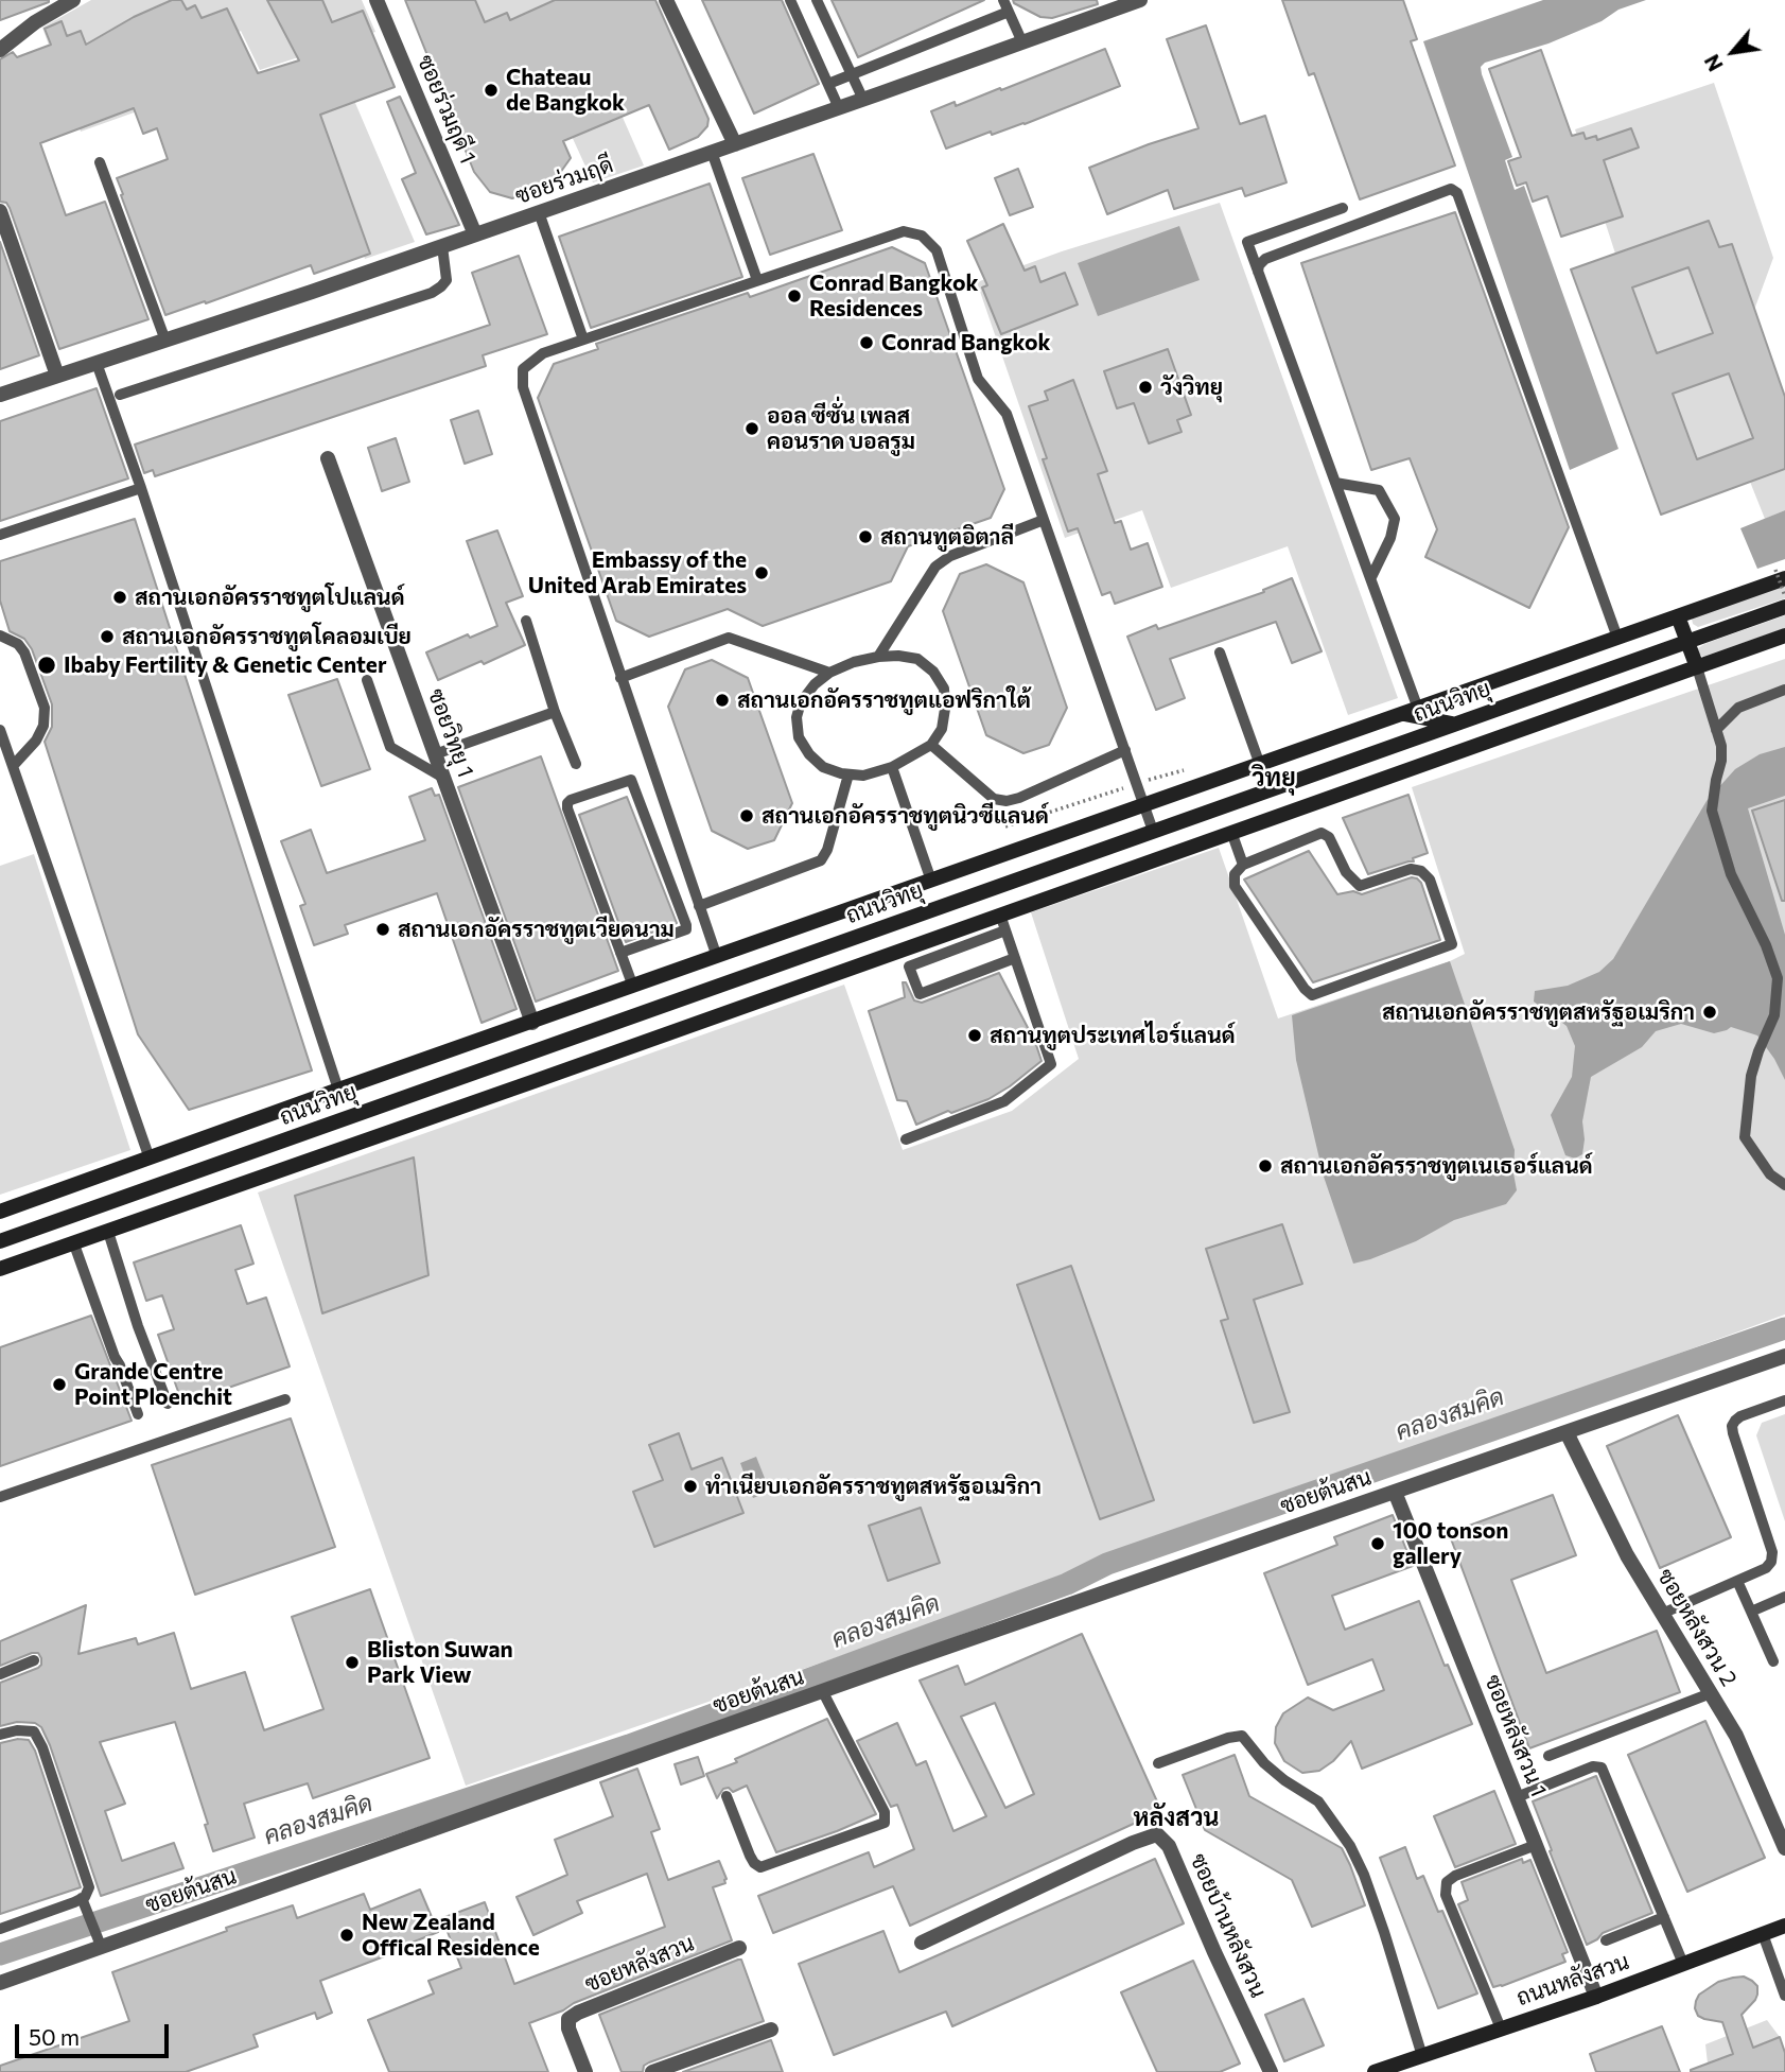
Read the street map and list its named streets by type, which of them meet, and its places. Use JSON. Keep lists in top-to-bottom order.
{
  "streets": {
    "main road": ["ถนนวิทยุ", "ถนนหลังสวน"],
    "street": [
      "ซอยร่วมฤดี 1",
      "ซอยร่วมฤดี",
      "ซอยวิทยุ 1",
      "ซอยต้นสน",
      "ซอยหลังสวน 2",
      "ซอยหลังสวน 1",
      "ซอยบ้านหลังสวน",
      "ซอยหลังสวน"
    ]
  },
  "crossings": [
    ["ซอยร่วมฤดี 1", "ซอยร่วมฤดี"],
    ["ถนนวิทยุ", "ซอยวิทยุ 1"],
    ["ซอยต้นสน", "ซอยหลังสวน 2"],
    ["ซอยต้นสน", "ซอยหลังสวน 1"],
    ["ซอยหลังสวน 1", "ถนนหลังสวน"]
  ],
  "districts": ["วิทยุ", "หลังสวน"],
  "water": ["คลองสมคิด"],
  "places": [
    "Chateau de Bangkok",
    "Conrad Bangkok Residences",
    "Conrad Bangkok",
    "วังวิทยุ",
    "ออล ซีซั่น เพลส คอนราด บอลรูม",
    "สถานทูตอิตาลี",
    "Embassy of the United Arab Emirates",
    "สถานเอกอัครราชทูตโปแลนด์",
    "สถานเอกอัครราชทูตโคลอมเบีย",
    "Ibaby Fertility & Genetic Center",
    "สถานเอกอัครราชทูตแอฟริกาใต้",
    "สถานเอกอัครราชทูตนิวซีแลนด์",
    "สถานเอกอัครราชทูตเวียดนาม",
    "สถานเอกอัครราชทูตสหรัฐอเมริกา",
    "สถานทูตประเทศไอร์แลนด์",
    "สถานเอกอัครราชทูตเนเธอร์แลนด์",
    "Grande Centre Point Ploenchit",
    "ทำเนียบเอกอัครราชทูตสหรัฐอเมริกา",
    "100 tonson gallery",
    "Bliston Suwan Park View",
    "New Zealand Offical Residence"
  ],
  "scale_bar": "50 m",
  "north": "bottom left"
}
